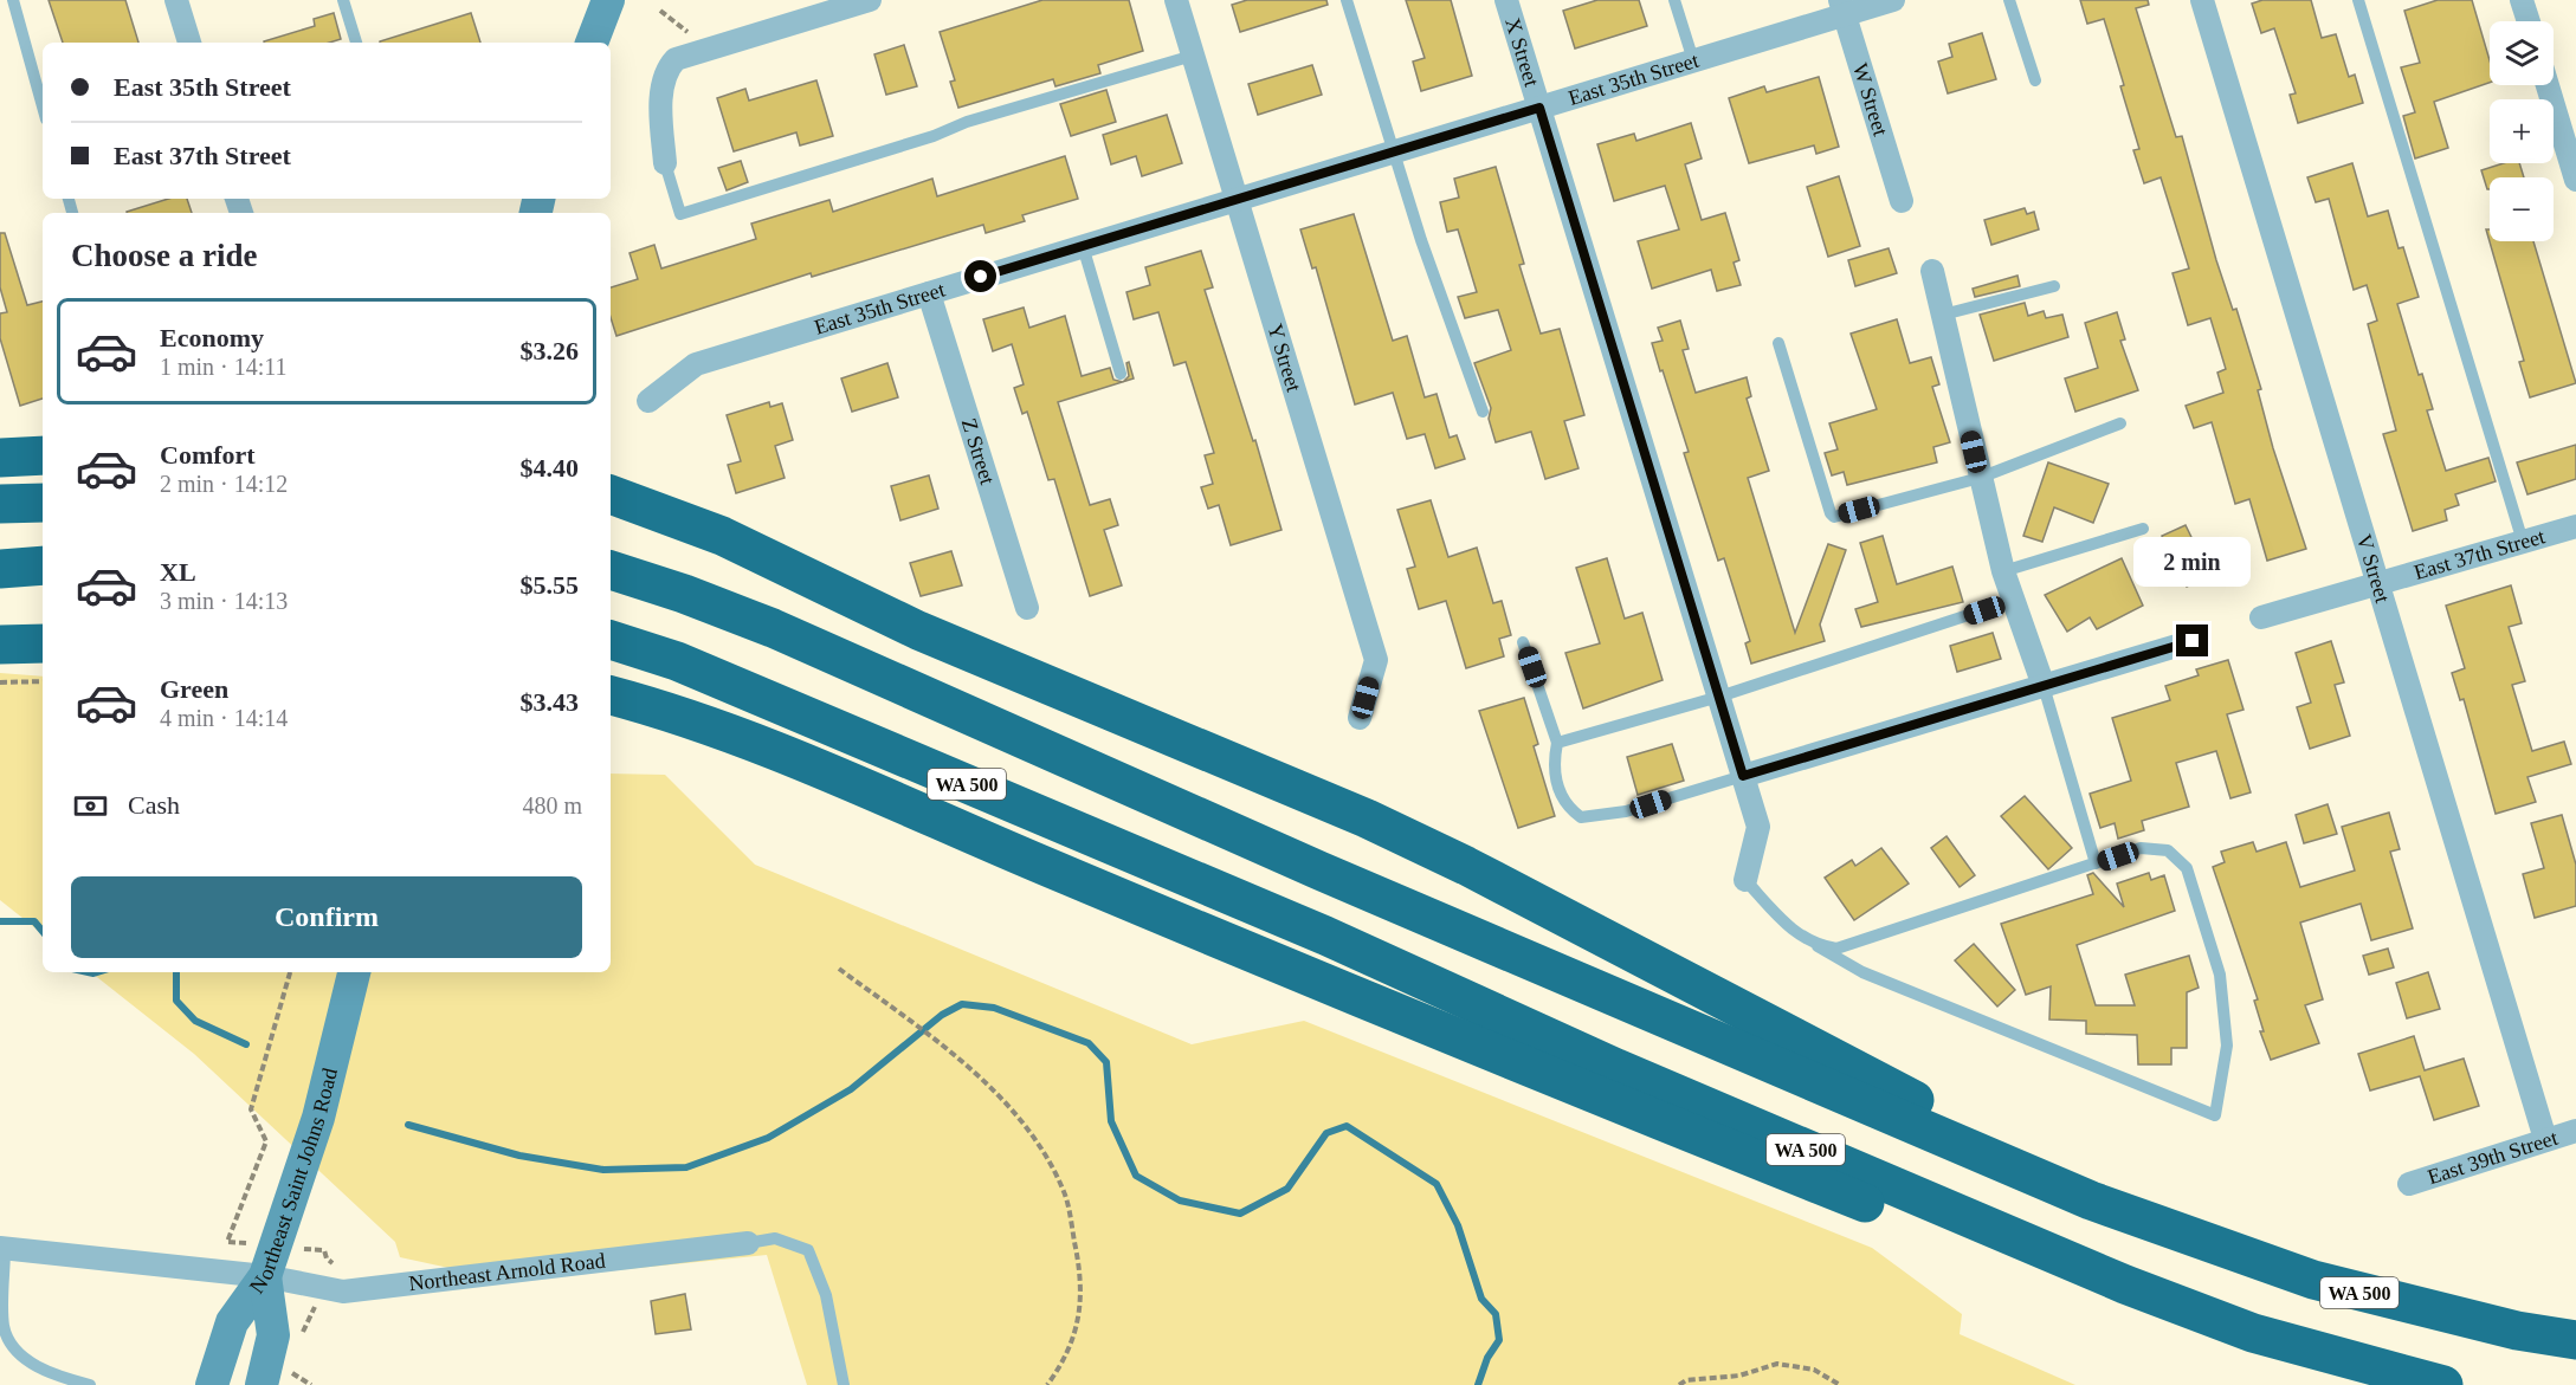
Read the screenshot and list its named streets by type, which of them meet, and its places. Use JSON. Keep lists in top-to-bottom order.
{
  "streets": {
    "highway": ["WA 500"],
    "main road": ["Northeast Saint Johns Road"],
    "street": [
      "X Street",
      "East 35th Street",
      "W Street",
      "Y Street",
      "Z Street",
      "East 37th Street",
      "V Street",
      "East 39th Street",
      "Northeast Arnold Road"
    ]
  },
  "crossings": [
    ["X Street", "East 35th Street"],
    ["East 35th Street", "W Street"],
    ["East 35th Street", "Y Street"],
    ["East 35th Street", "Z Street"],
    ["East 37th Street", "V Street"],
    ["V Street", "East 39th Street"],
    ["Northeast Saint Johns Road", "Northeast Arnold Road"]
  ],
  "page": {
    "map_buttons": ["+", "−"],
    "banner": ["East 35th Street", "East 37th Street"],
    "heading": "Choose a ride",
    "list": [
      {
        "name": "Economy",
        "note": "1 min · 14:11",
        "value": "$3.26"
      },
      {
        "name": "Comfort",
        "note": "2 min · 14:12",
        "value": "$4.40"
      },
      {
        "name": "XL",
        "note": "3 min · 14:13",
        "value": "$5.55"
      },
      {
        "name": "Green",
        "note": "4 min · 14:14",
        "value": "$3.43"
      }
    ],
    "bubble": "2 min",
    "pay": ["Cash", "480 m"],
    "buttons": "Confirm"
  }
}
